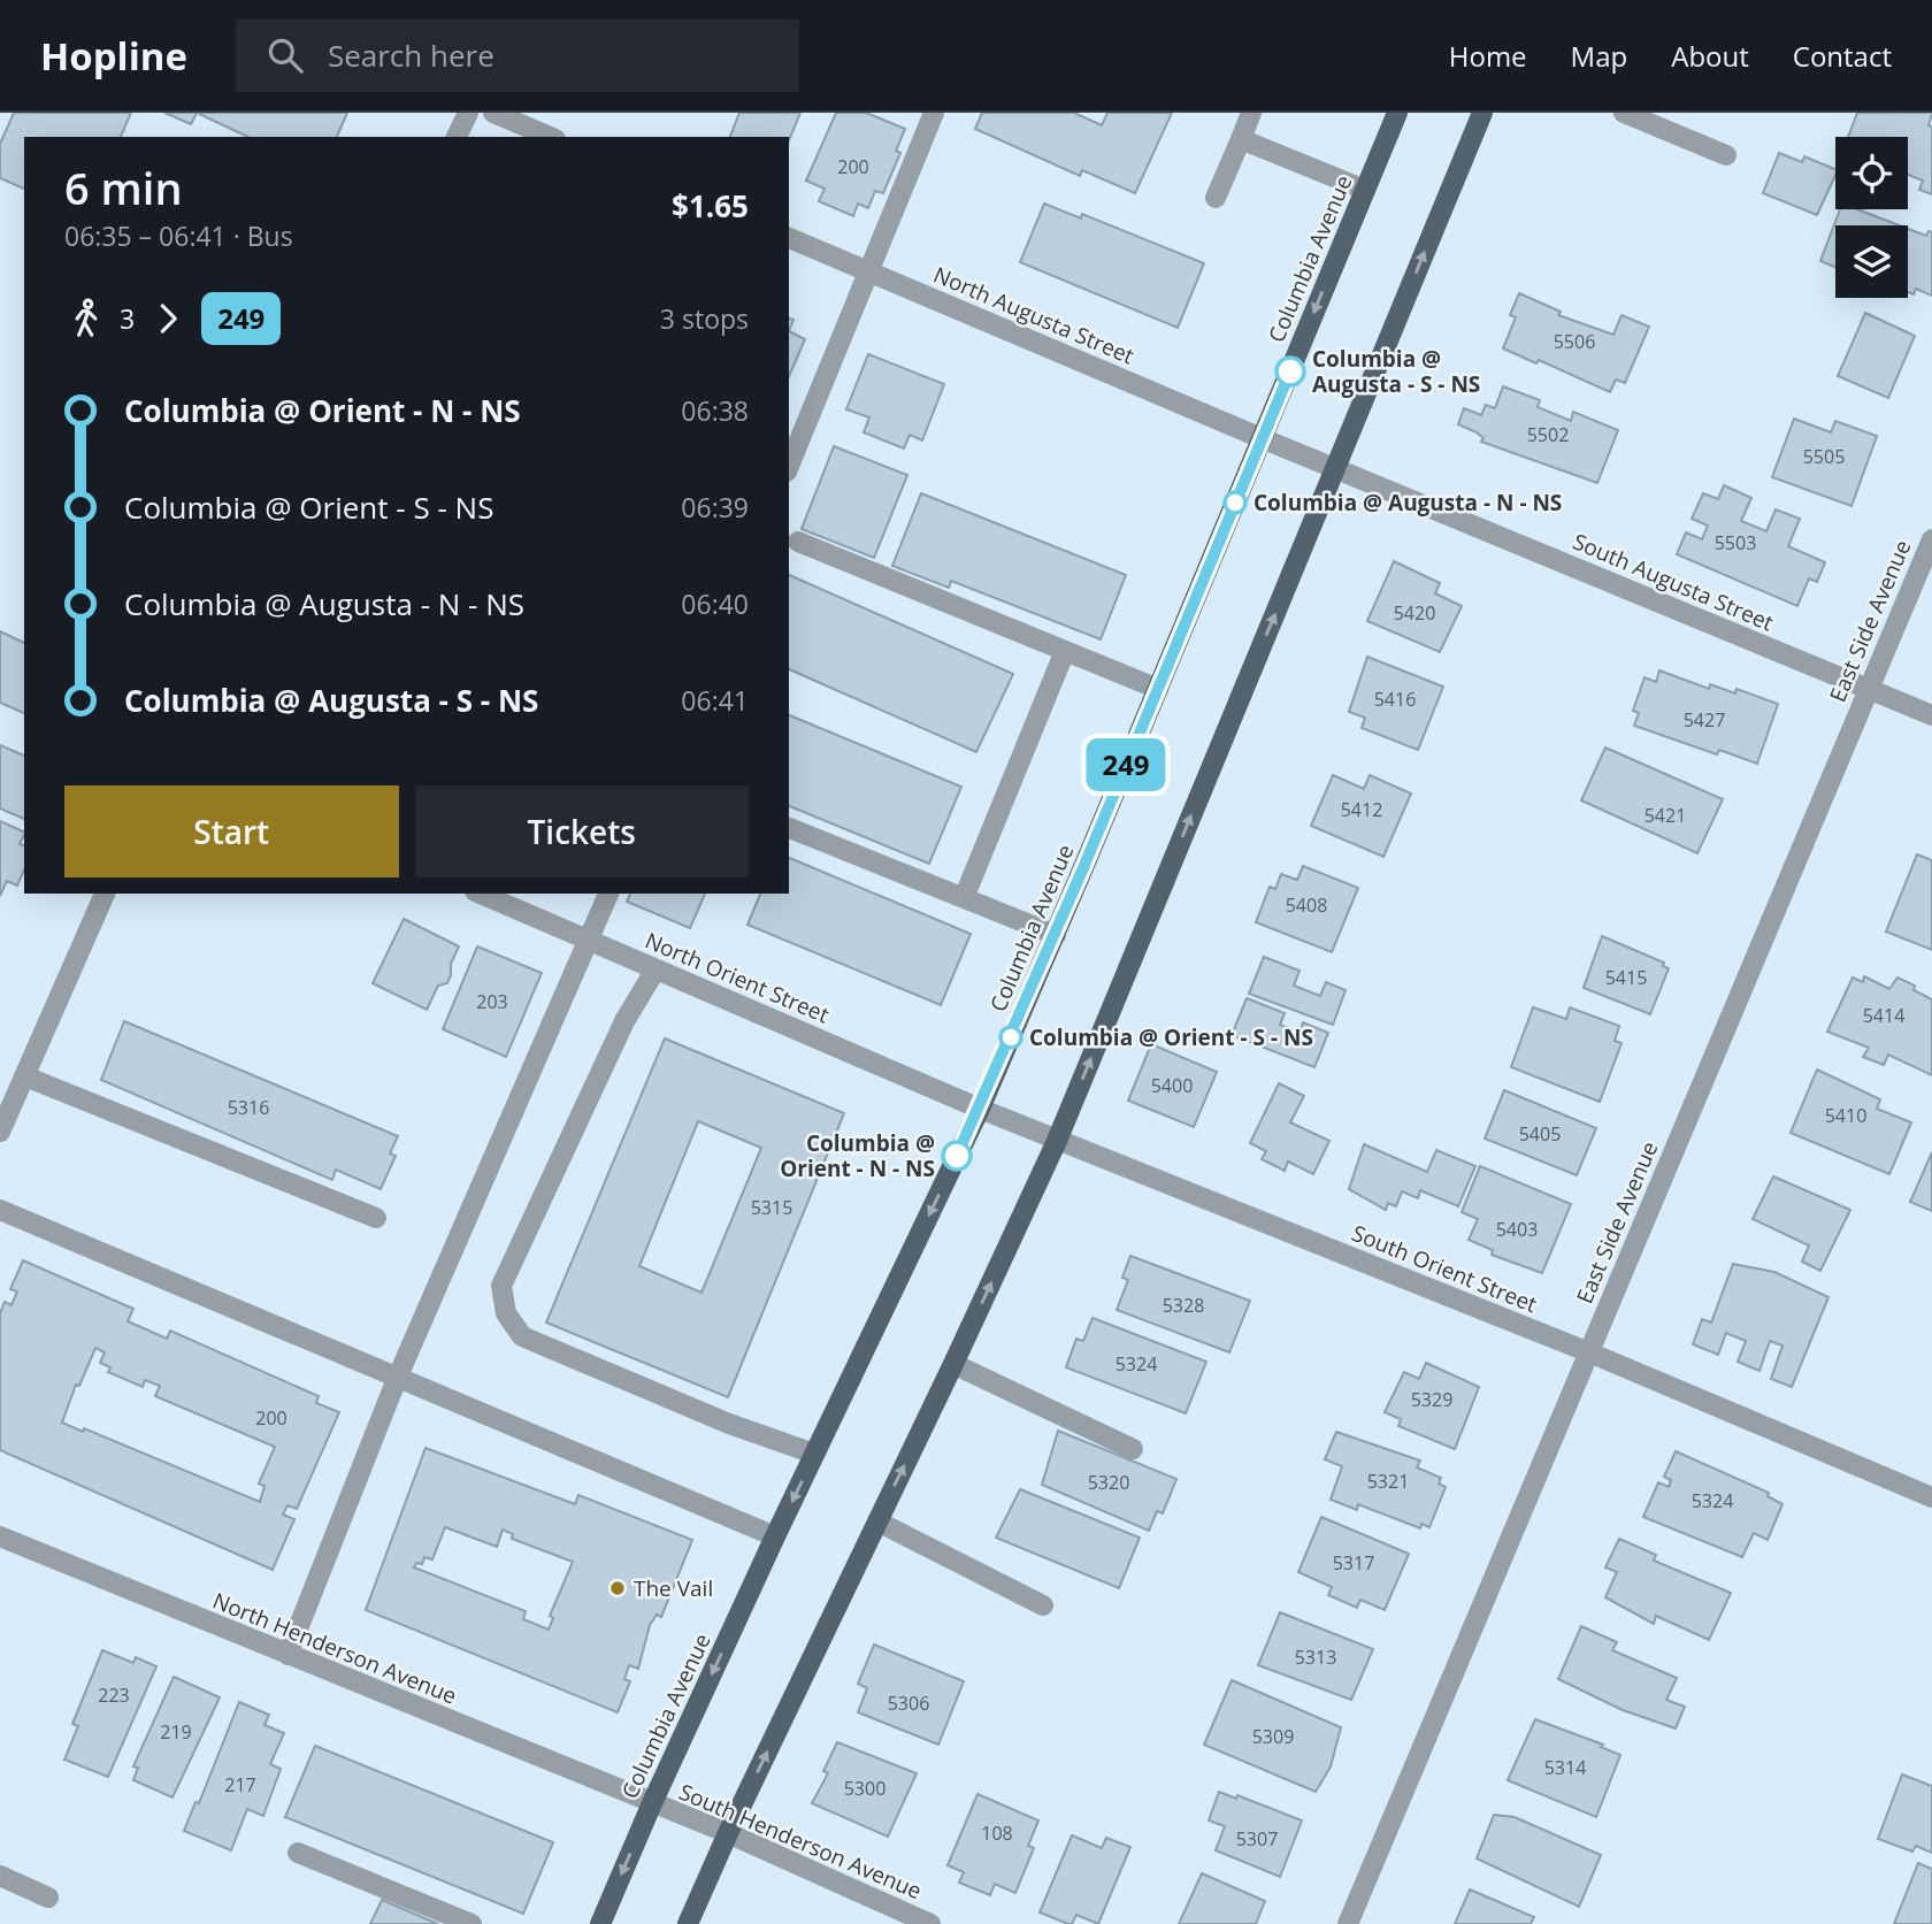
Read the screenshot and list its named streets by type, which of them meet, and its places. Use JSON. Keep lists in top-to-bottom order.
{
  "streets": {
    "main road": ["Columbia Avenue"],
    "street": [
      "North Augusta Street",
      "South Augusta Street",
      "East Side Avenue",
      "North Orient Street",
      "South Orient Street",
      "North Henderson Avenue",
      "South Henderson Avenue"
    ]
  },
  "crossings": [
    ["Columbia Avenue", "North Augusta Street"],
    ["Columbia Avenue", "South Augusta Street"],
    ["Columbia Avenue", "North Orient Street"],
    ["Columbia Avenue", "South Orient Street"],
    ["Columbia Avenue", "North Henderson Avenue"],
    ["Columbia Avenue", "South Henderson Avenue"],
    ["North Augusta Street", "South Augusta Street"],
    ["South Augusta Street", "East Side Avenue"],
    ["East Side Avenue", "South Orient Street"],
    ["North Orient Street", "South Orient Street"],
    ["North Henderson Avenue", "South Henderson Avenue"]
  ],
  "places": [
    "Columbia @ Augusta - S - NS",
    "Columbia @ Augusta - N - NS",
    "Columbia @ Orient - S - NS",
    "Columbia @ Orient - N - NS",
    "The Vail"
  ],
  "lines": ["bus line 249"],
  "house_numbers": [
    "200",
    "5506",
    "5502",
    "5505",
    "5503",
    "5420",
    "5416",
    "5427",
    "5412",
    "5421",
    "5408",
    "5415",
    "203",
    "5414",
    "5400",
    "5316",
    "5410",
    "5405",
    "5315",
    "5403",
    "5328",
    "5324",
    "5329",
    "200",
    "5321",
    "5320",
    "5324",
    "5317",
    "5313",
    "223",
    "5306",
    "219",
    "5309",
    "5314",
    "217",
    "5300",
    "108",
    "5307"
  ],
  "page": {
    "header": "Hopline",
    "search": "Search here",
    "nav": [
      "Home",
      "Map",
      "About",
      "Contact"
    ],
    "on_map": "249",
    "heading": ["6 min", "06:35 – 06:41 · Bus", "$1.65"],
    "legs": ["3", "249", "3 stops"],
    "list": [
      {
        "name": "Columbia @ Orient - N - NS",
        "value": "06:38"
      },
      {
        "name": "Columbia @ Orient - S - NS",
        "value": "06:39"
      },
      {
        "name": "Columbia @ Augusta - N - NS",
        "value": "06:40"
      },
      {
        "name": "Columbia @ Augusta - S - NS",
        "value": "06:41"
      }
    ],
    "buttons": ["Start", "Tickets"]
  }
}
